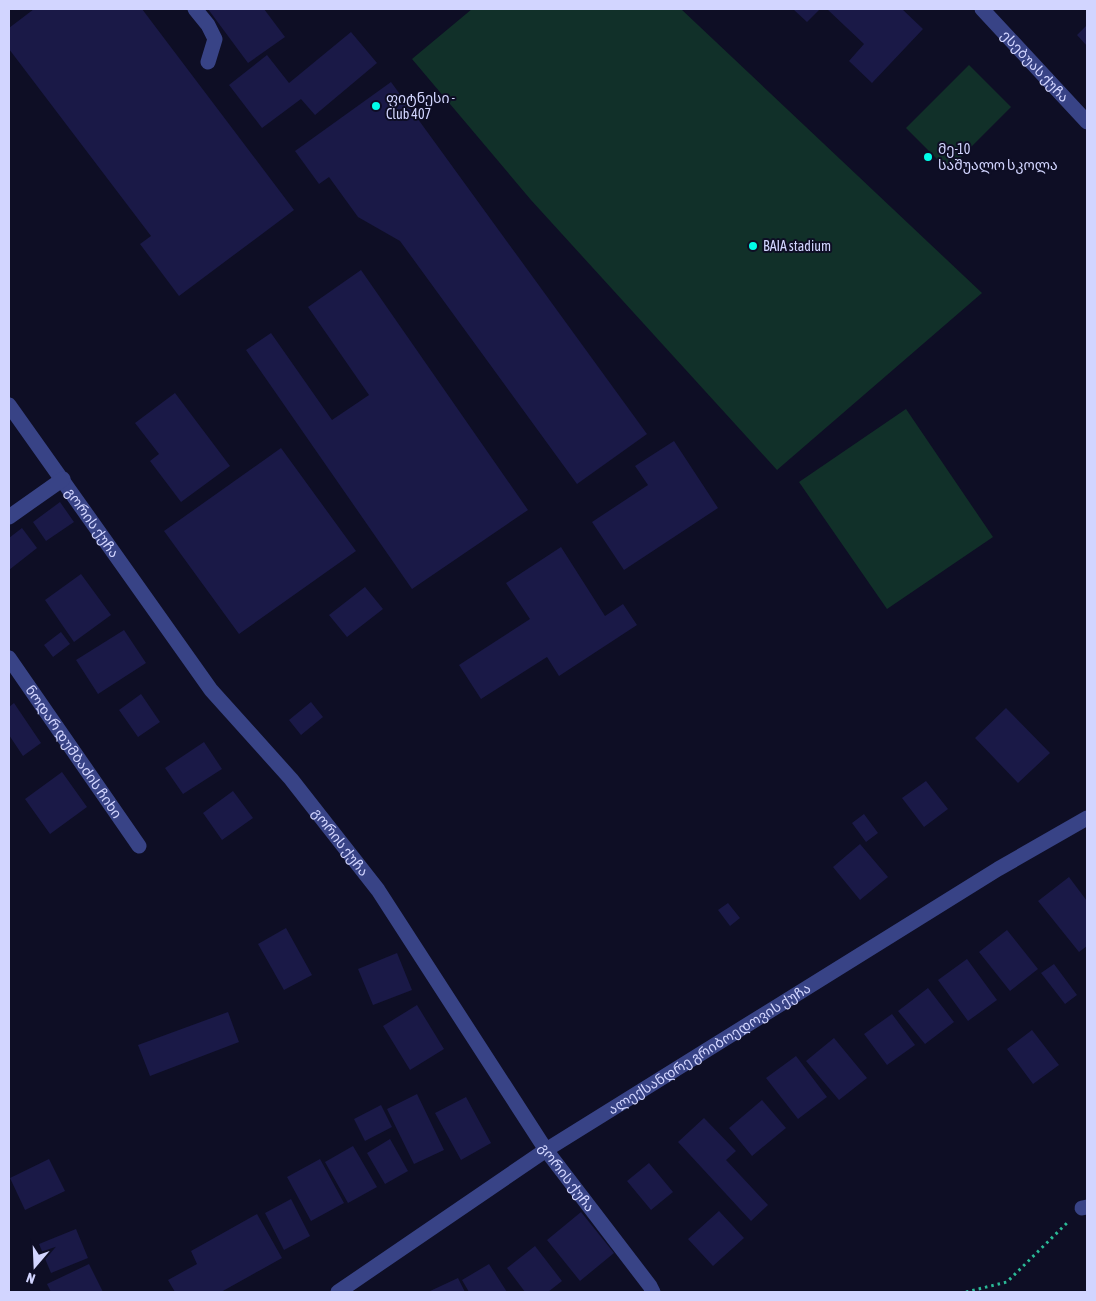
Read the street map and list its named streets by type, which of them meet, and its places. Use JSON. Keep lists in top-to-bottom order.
{
  "streets": {
    "street": [
      "ესებუას ქუჩა",
      "გორის ქუჩა",
      "ნოდარ დუმბაძის ჩიხი",
      "ალექსანდრე გრიბოედოვის ქუჩა"
    ]
  },
  "crossings": [
    ["გორის ქუჩა", "ალექსანდრე გრიბოედოვის ქუჩა"]
  ],
  "places": ["ფიტნესი - Club 407", "მე-10 საშუალო სკოლა", "BAIA stadium"],
  "north": "bottom"
}
